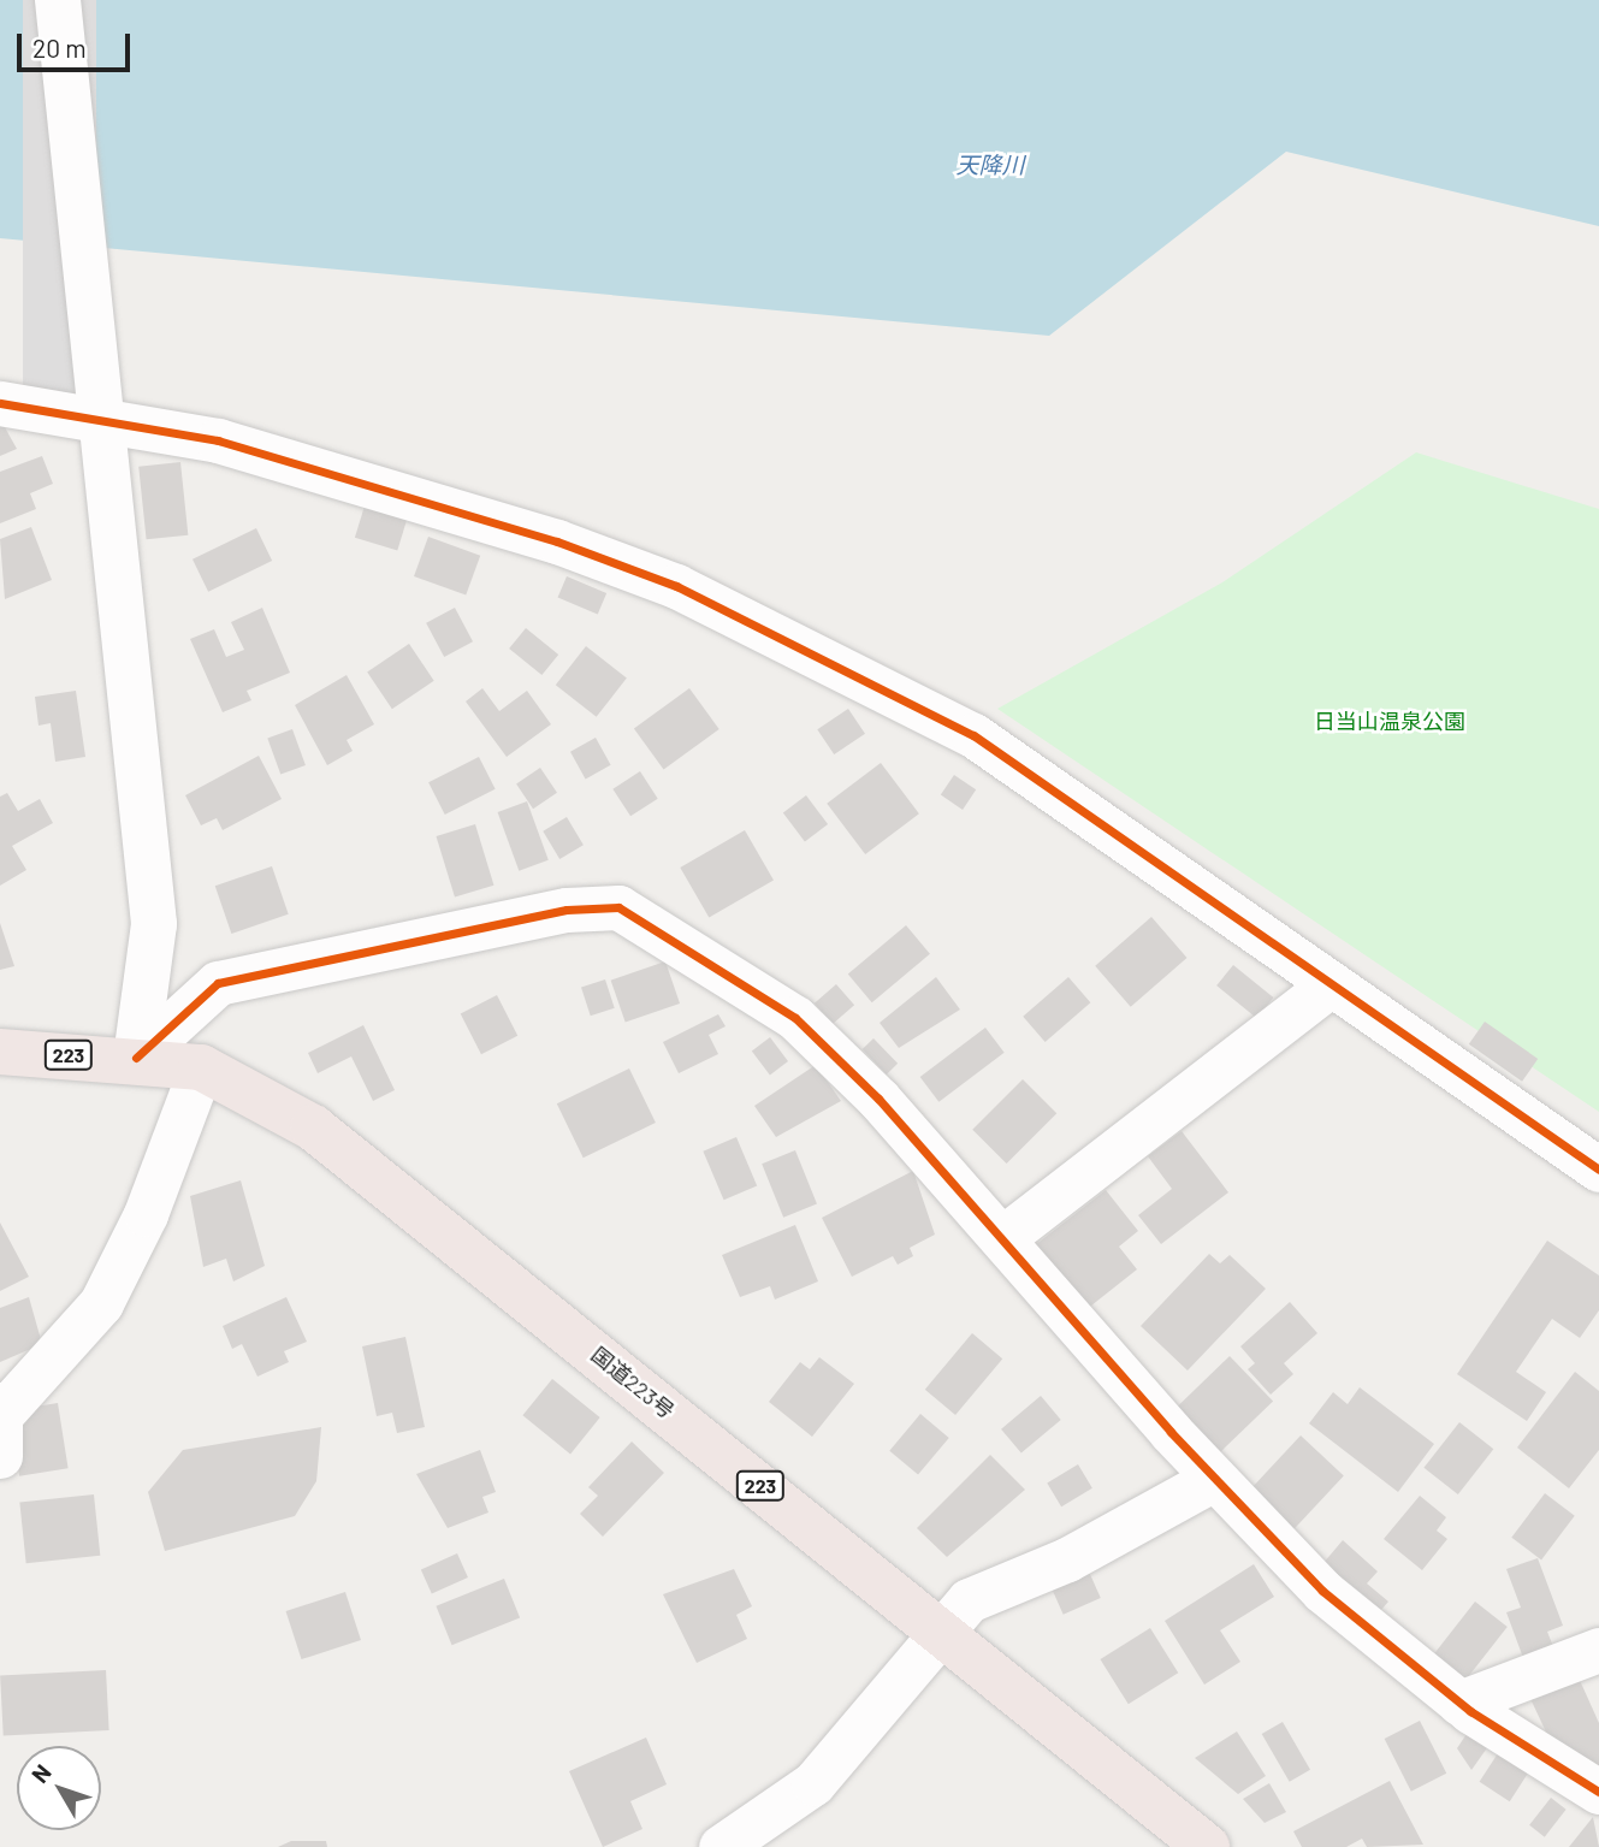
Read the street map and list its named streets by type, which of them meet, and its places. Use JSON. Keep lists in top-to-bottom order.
{
  "streets": {
    "highway": ["223", "国道223号"]
  },
  "water": ["天降川"],
  "parks": ["日当山温泉公園"],
  "scale_bar": "20 m",
  "north": "top left"
}
